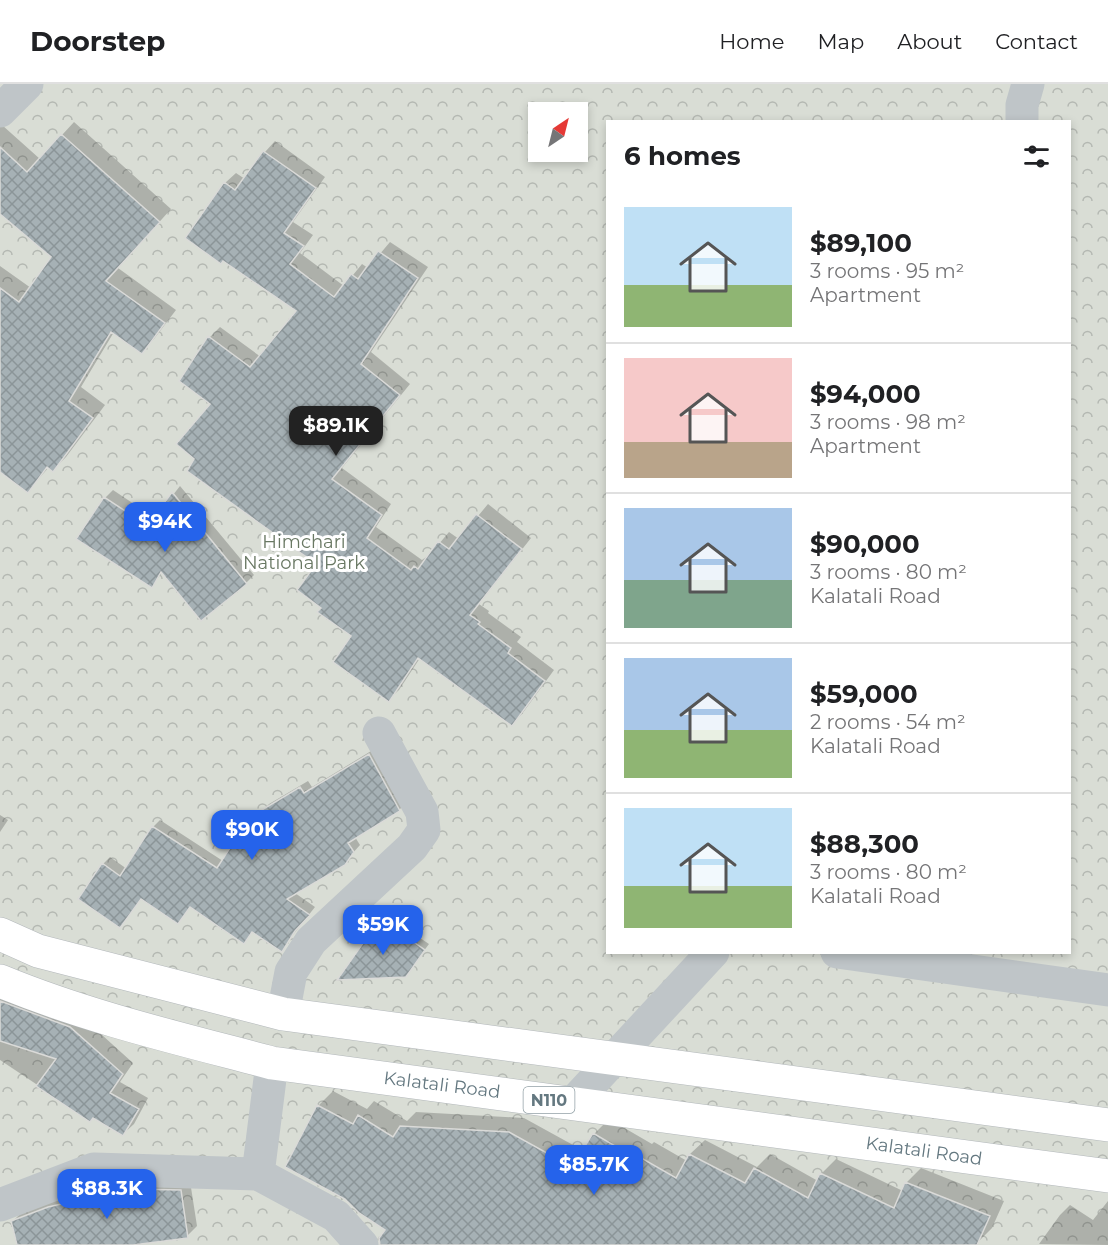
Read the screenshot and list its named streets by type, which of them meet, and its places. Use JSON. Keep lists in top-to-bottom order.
{
  "streets": {
    "highway": ["Kalatali Road", "N110"]
  },
  "parks": ["Himchari National Park"],
  "north": "top right",
  "page": {
    "header": "Doorstep",
    "nav": [
      "Home",
      "Map",
      "About",
      "Contact"
    ],
    "heading": "6 homes",
    "list": [
      {
        "name": "$89,100",
        "note": "3 rooms · 95 m² · Apartment"
      },
      {
        "name": "$94,000",
        "note": "3 rooms · 98 m² · Apartment"
      },
      {
        "name": "$90,000",
        "note": "3 rooms · 80 m² · Kalatali Road"
      },
      {
        "name": "$59,000",
        "note": "2 rooms · 54 m² · Kalatali Road"
      },
      {
        "name": "$88,300",
        "note": "3 rooms · 80 m² · Kalatali Road"
      }
    ],
    "price": [
      "$89.1K",
      "$94K",
      "$90K",
      "$59K",
      "$85.7K",
      "$88.3K"
    ]
  }
}
